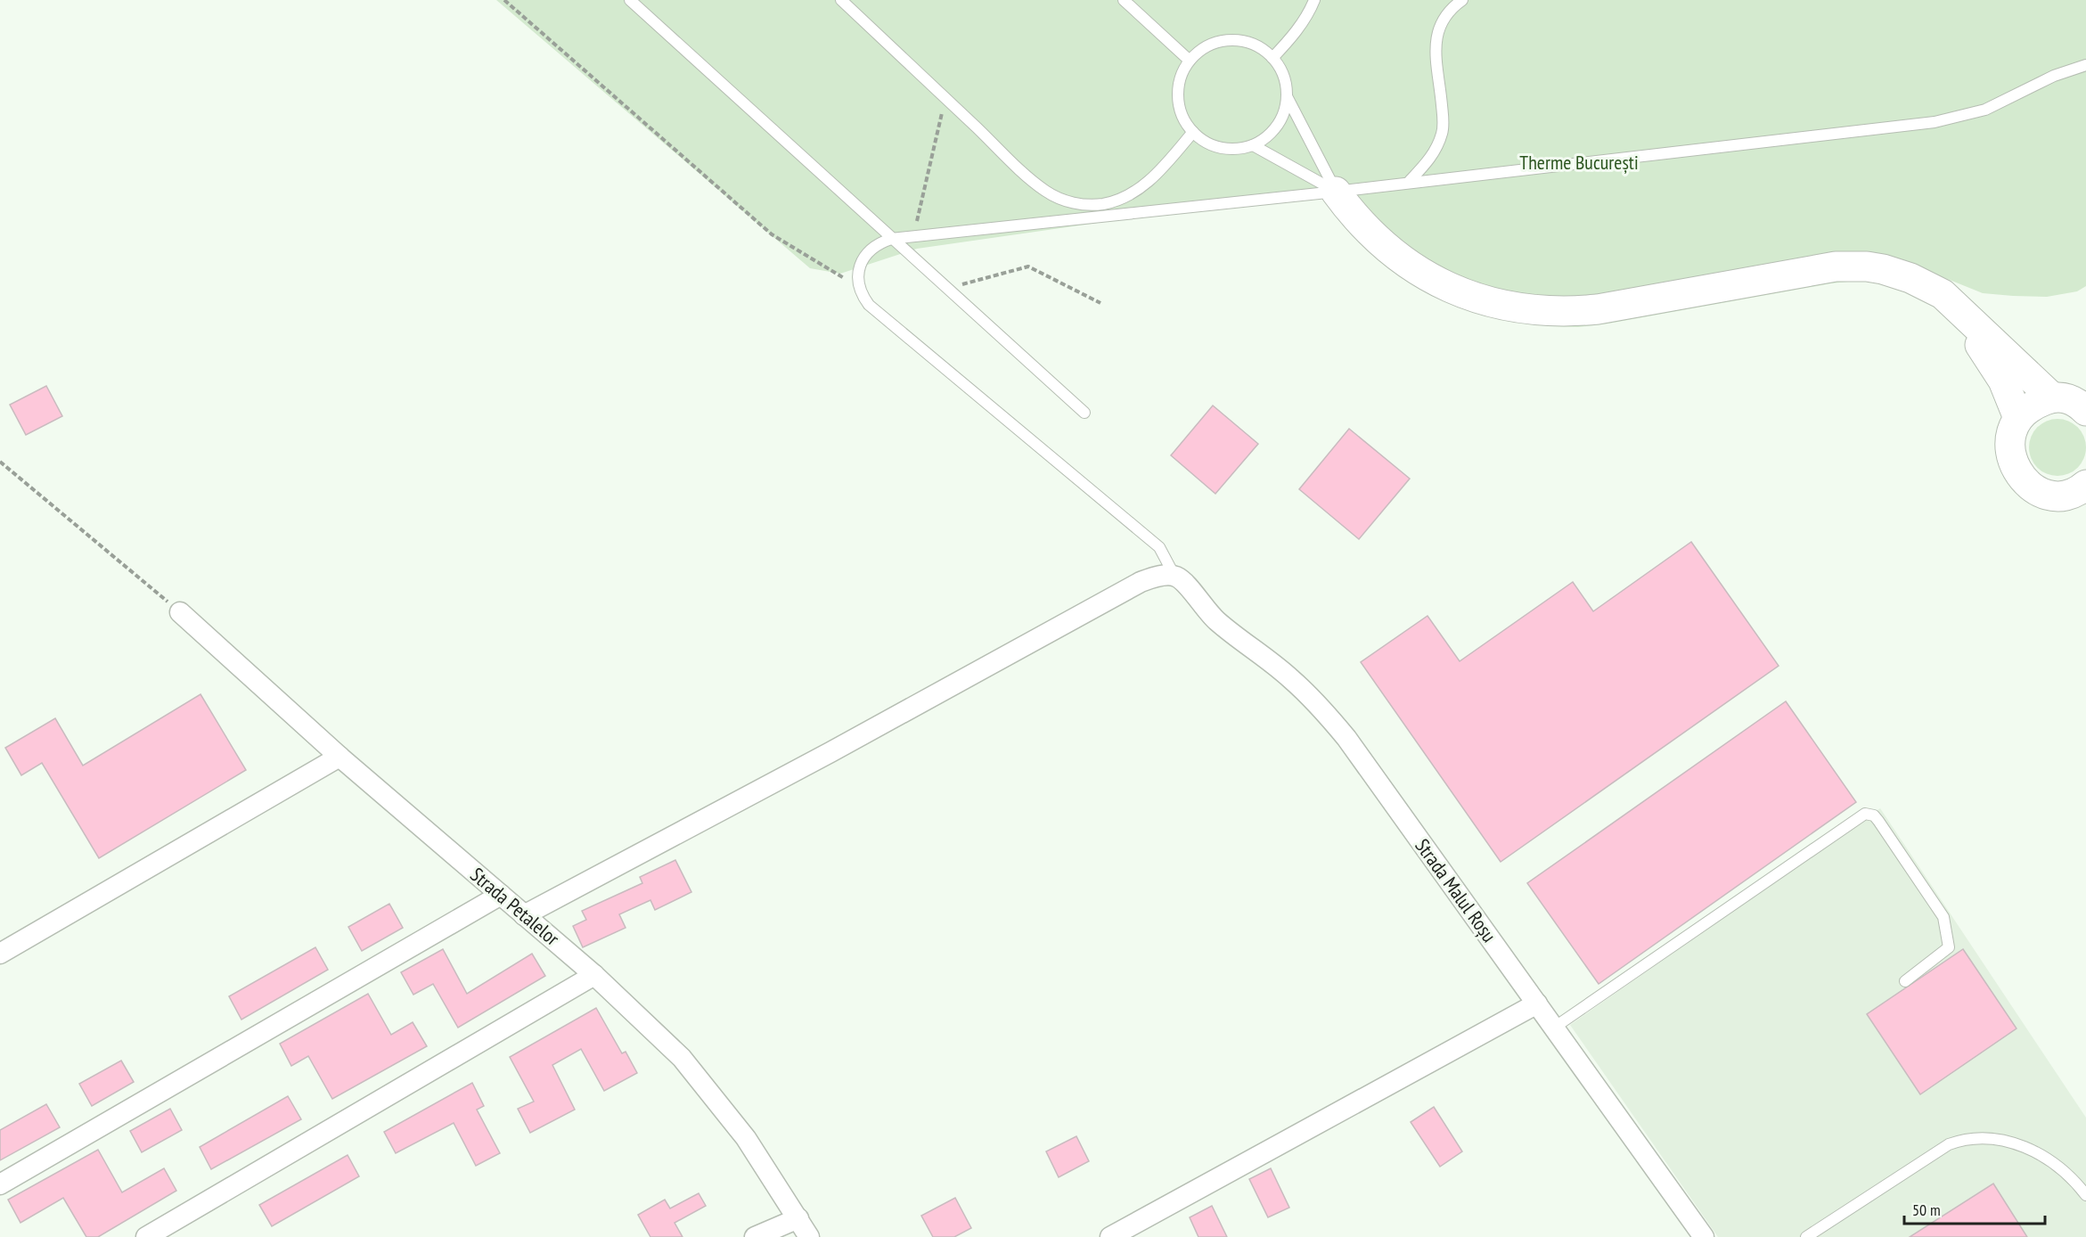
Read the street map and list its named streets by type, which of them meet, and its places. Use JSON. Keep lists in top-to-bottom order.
{
  "streets": {
    "street": ["Strada Malul Roșu", "Strada Petalelor"]
  },
  "parks": ["Therme București"],
  "scale_bar": "50 m"
}
